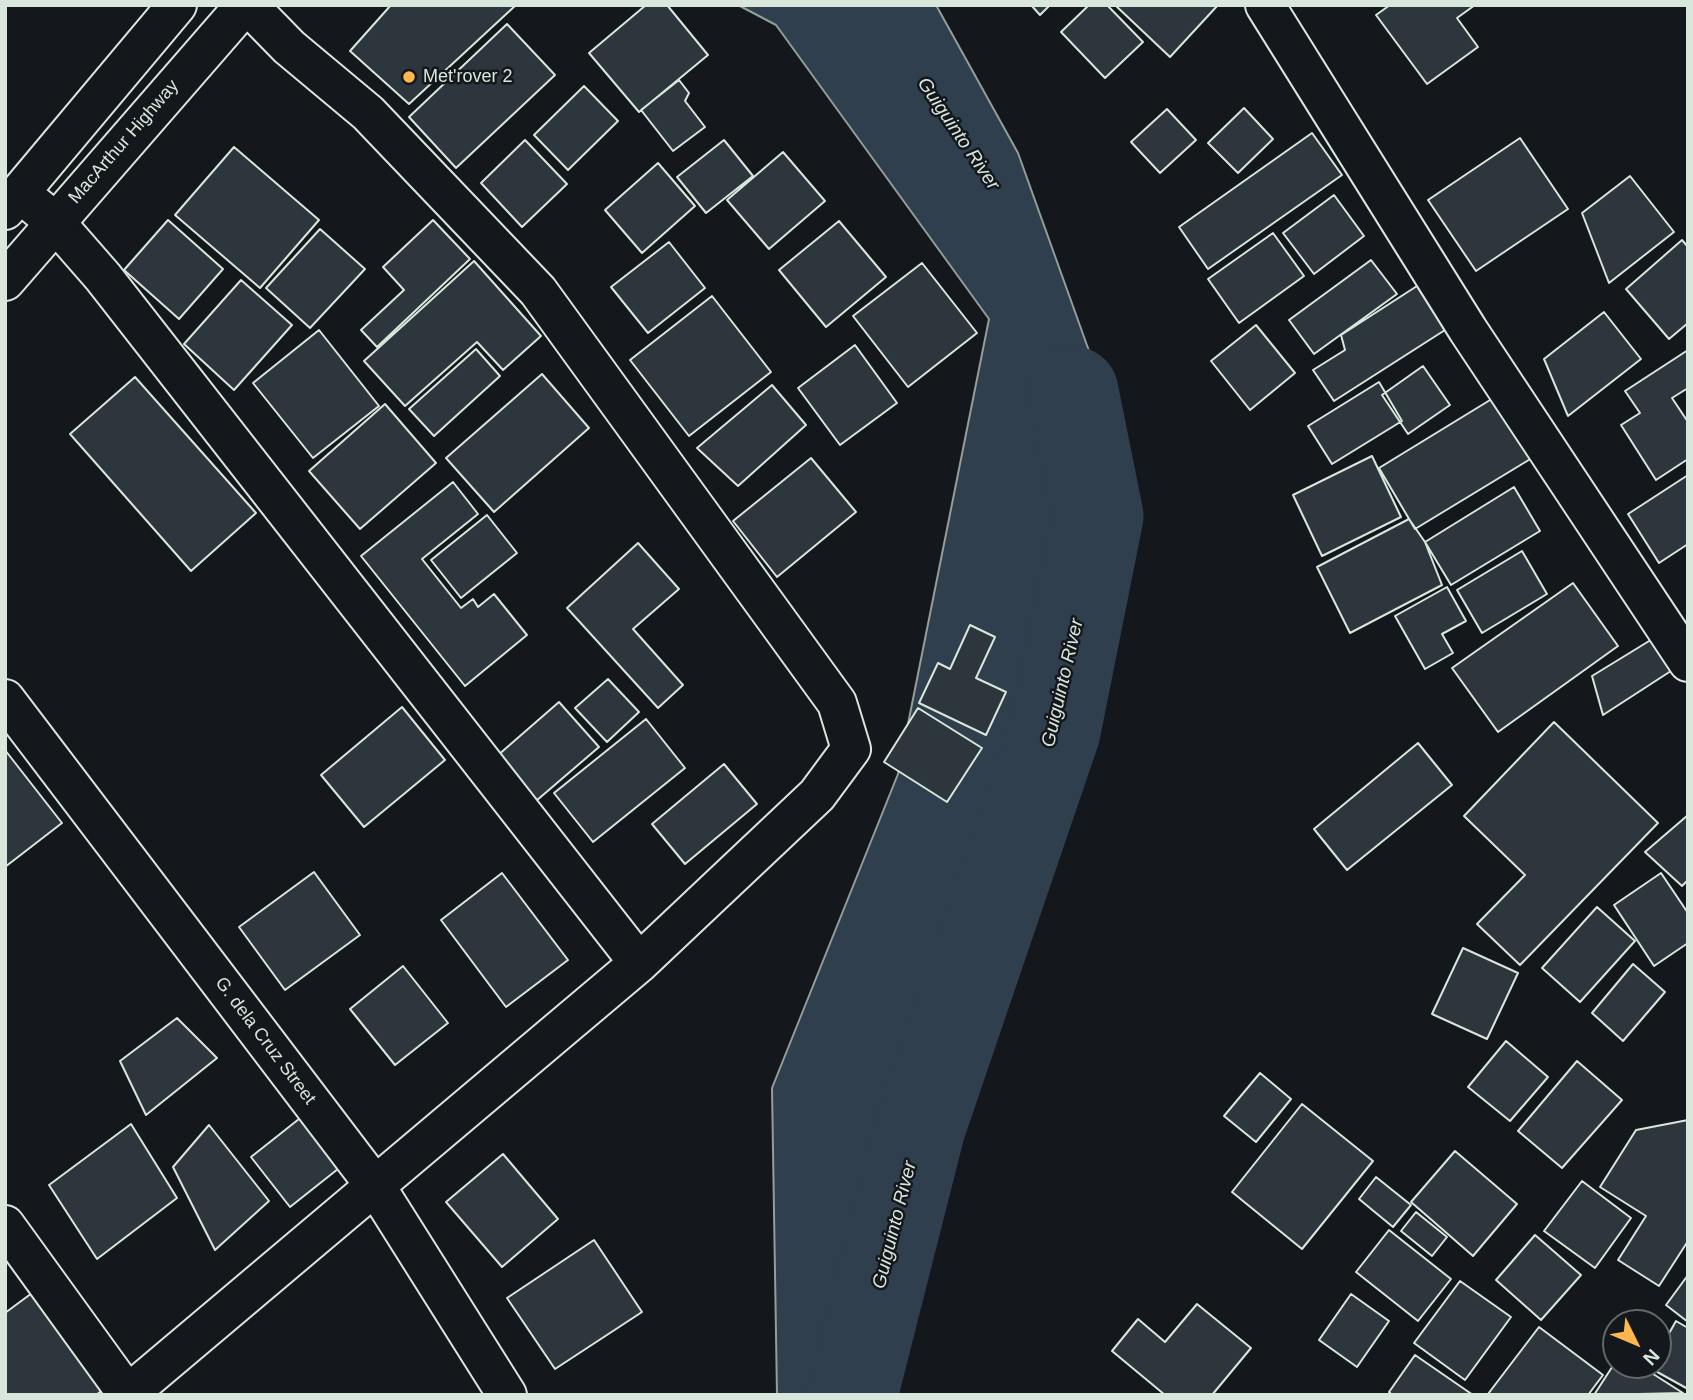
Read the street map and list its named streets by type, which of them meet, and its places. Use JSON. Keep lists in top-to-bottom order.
{
  "streets": {
    "main road": ["MacArthur Highway", "G. dela Cruz Street"]
  },
  "water": ["Guiguinto River"],
  "places": ["Met'rover 2"],
  "north": "bottom right"
}
